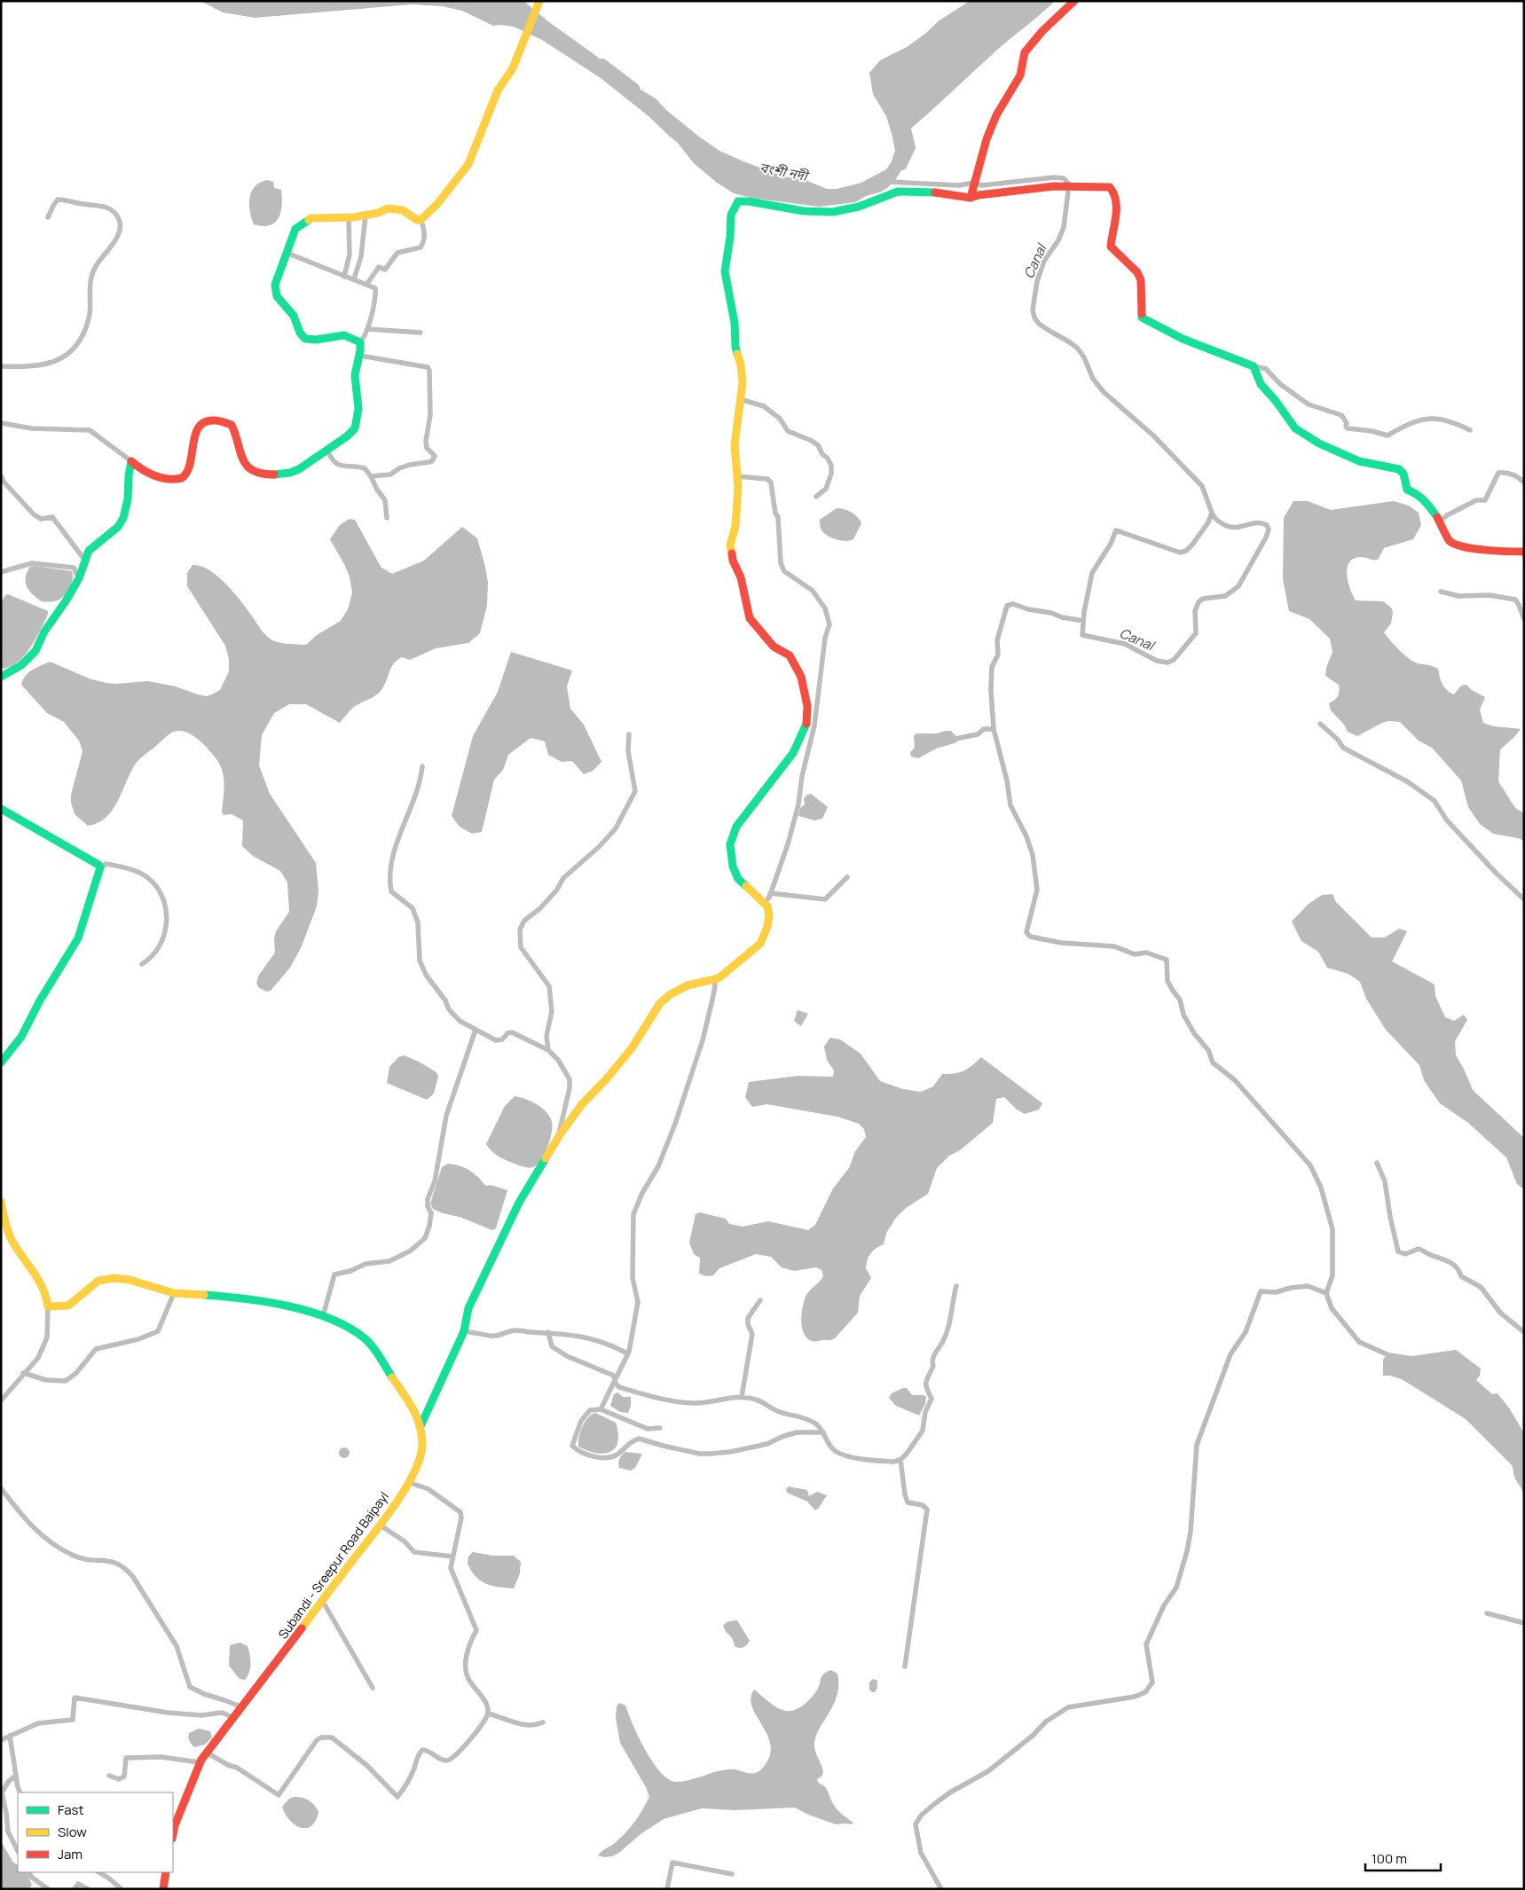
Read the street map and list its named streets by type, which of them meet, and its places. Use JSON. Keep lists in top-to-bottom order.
{
  "streets": {
    "street": ["Subandi - Sreepur Road Baipayl"]
  },
  "water": ["বংশী নদী", "Canal"],
  "legend": ["Fast", "Slow", "Jam"],
  "scale_bar": "100 m"
}
